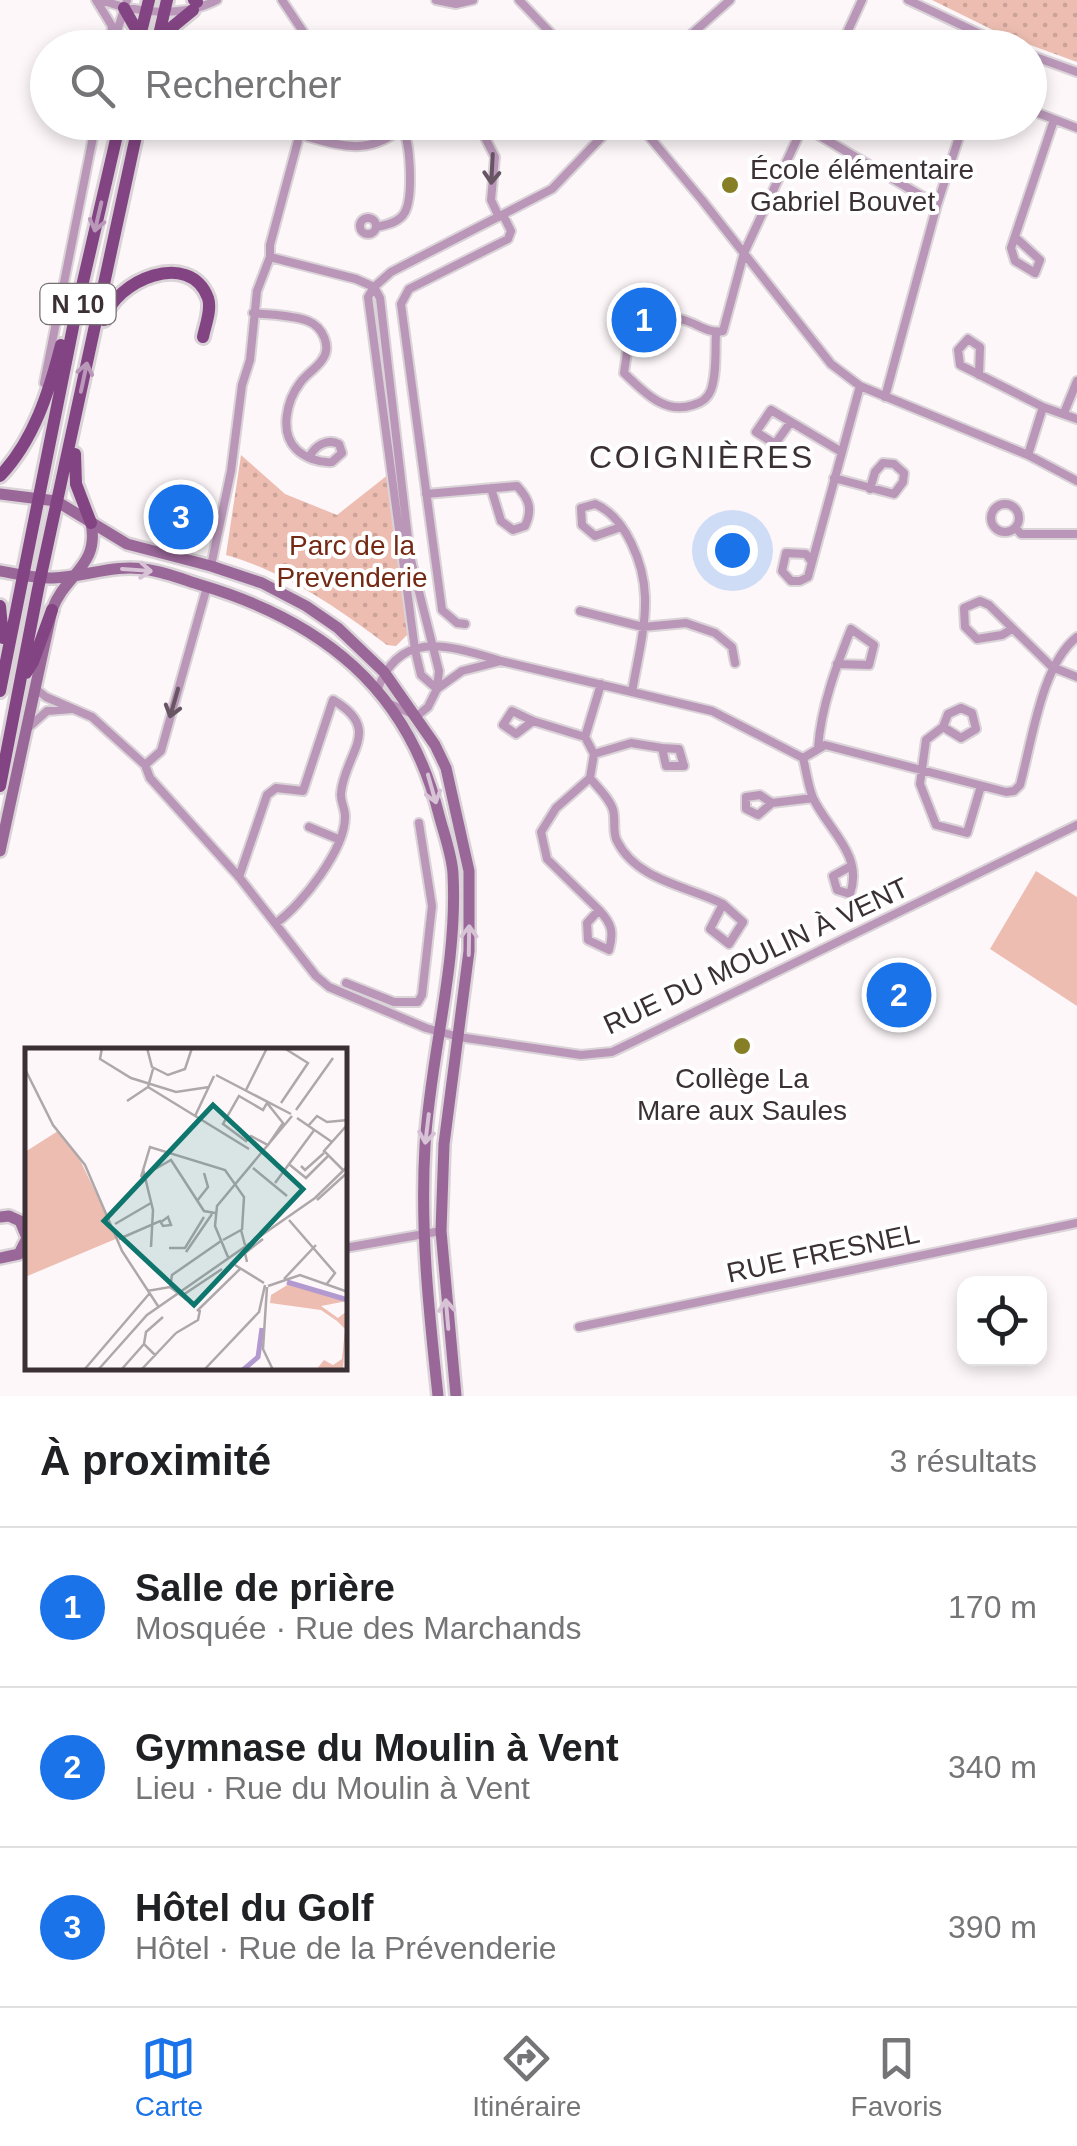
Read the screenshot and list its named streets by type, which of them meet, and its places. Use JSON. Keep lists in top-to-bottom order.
{
  "streets": {
    "main road": ["N 10"],
    "street": ["RUE DU MOULIN À VENT", "RUE FRESNEL"]
  },
  "districts": ["COIGNIÈRES"],
  "parks": ["Parc de la Prevenderie"],
  "places": ["École élémentaire Gabriel Bouvet", "Collège La Mare aux Saules"],
  "page": {
    "search": "Rechercher",
    "pins": ["1", "3", "2"],
    "heading": ["À proximité", "3 résultats"],
    "list": [
      {
        "mark": "1",
        "name": "Salle de prière",
        "note": "Mosquée · Rue des Marchands",
        "value": "170 m"
      },
      {
        "mark": "2",
        "name": "Gymnase du Moulin à Vent",
        "note": "Lieu · Rue du Moulin à Vent",
        "value": "340 m"
      },
      {
        "mark": "3",
        "name": "Hôtel du Golf",
        "note": "Hôtel · Rue de la Prévenderie",
        "value": "390 m"
      }
    ],
    "nav": ["Carte", "Itinéraire", "Favoris"]
  }
}
